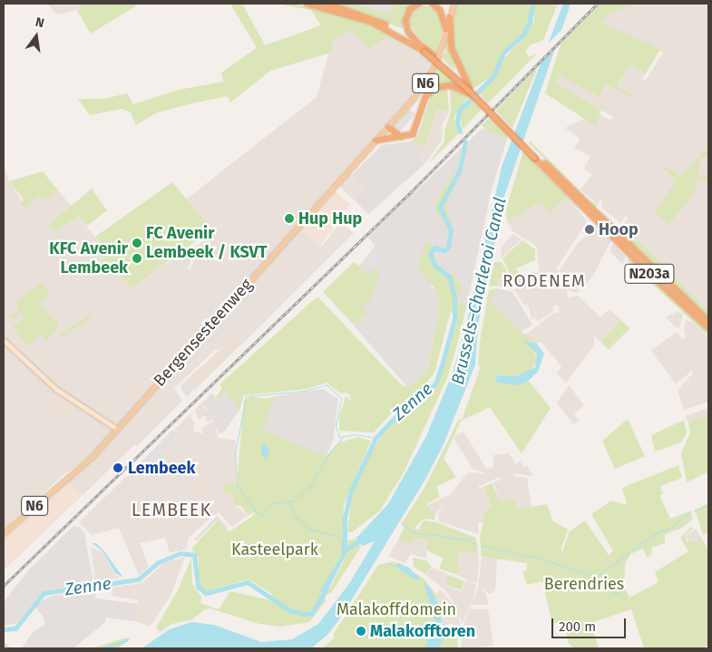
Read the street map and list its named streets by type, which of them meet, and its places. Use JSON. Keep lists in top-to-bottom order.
{
  "streets": {
    "highway": ["N203a"],
    "main road": ["N6", "Bergensesteenweg"]
  },
  "districts": ["RODENEM", "LEMBEEK"],
  "water": ["Brussels–Charleroi Canal", "Zenne"],
  "parks": ["Kasteelpark", "Berendries", "Malakoffdomein"],
  "places": [
    "Hup Hup",
    "Hoop",
    "FC Avenir Lembeek / KSVT",
    "KFC Avenir Lembeek",
    "Lembeek",
    "Malakofftoren"
  ],
  "scale_bar": "200 m",
  "north": "top"
}
